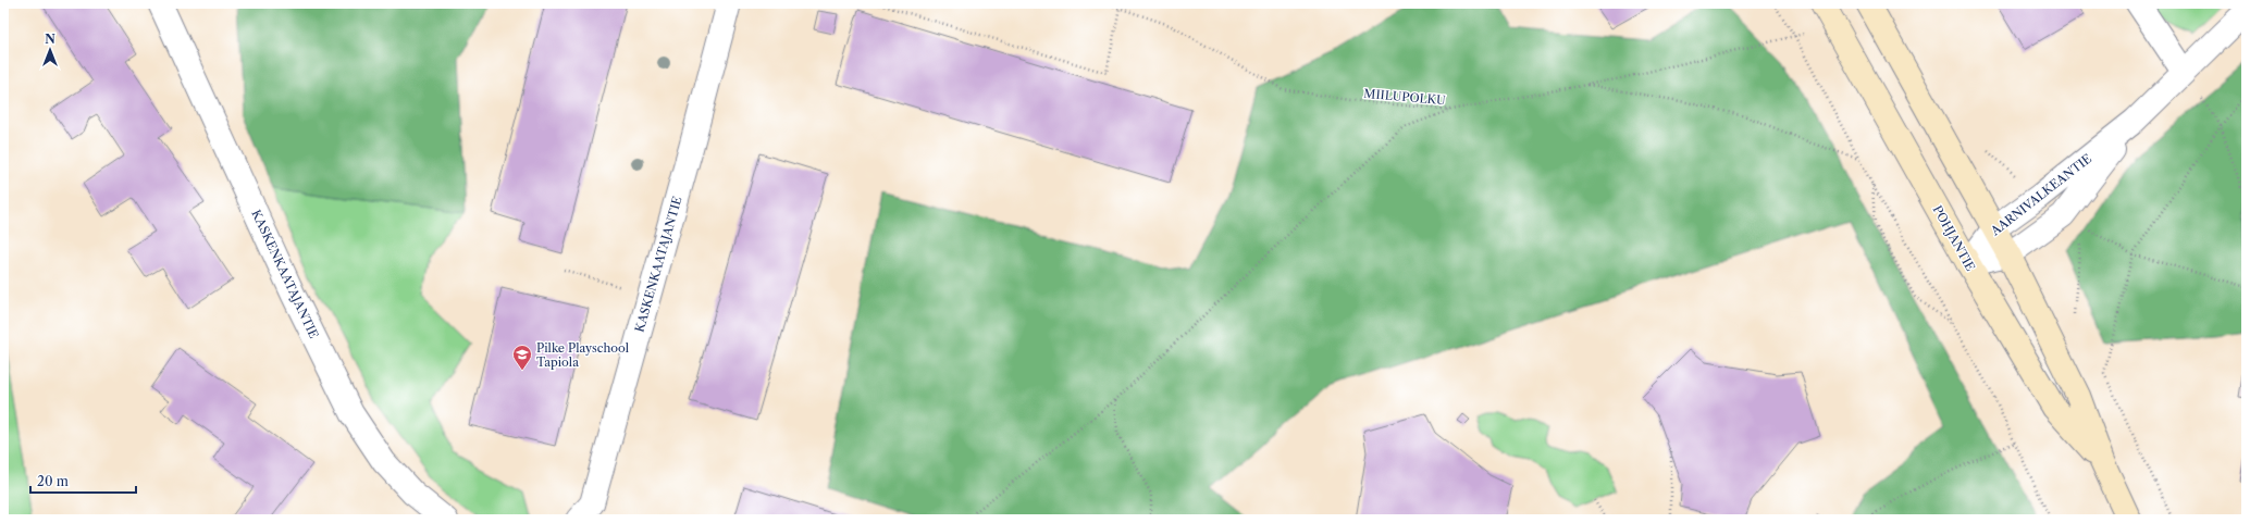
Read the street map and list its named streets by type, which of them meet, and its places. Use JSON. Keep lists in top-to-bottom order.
{
  "streets": {
    "main road": ["POHJANTIE"],
    "street": ["AARNIVALKEANTIE", "KASKENKAATAJANTIE"],
    "path": ["MIILUPOLKU"]
  },
  "crossings": [
    ["AARNIVALKEANTIE", "POHJANTIE"]
  ],
  "places": {
    "school or university": ["Pilke Playschool Tapiola"]
  },
  "scale_bar": "20 m",
  "north": "top"
}
